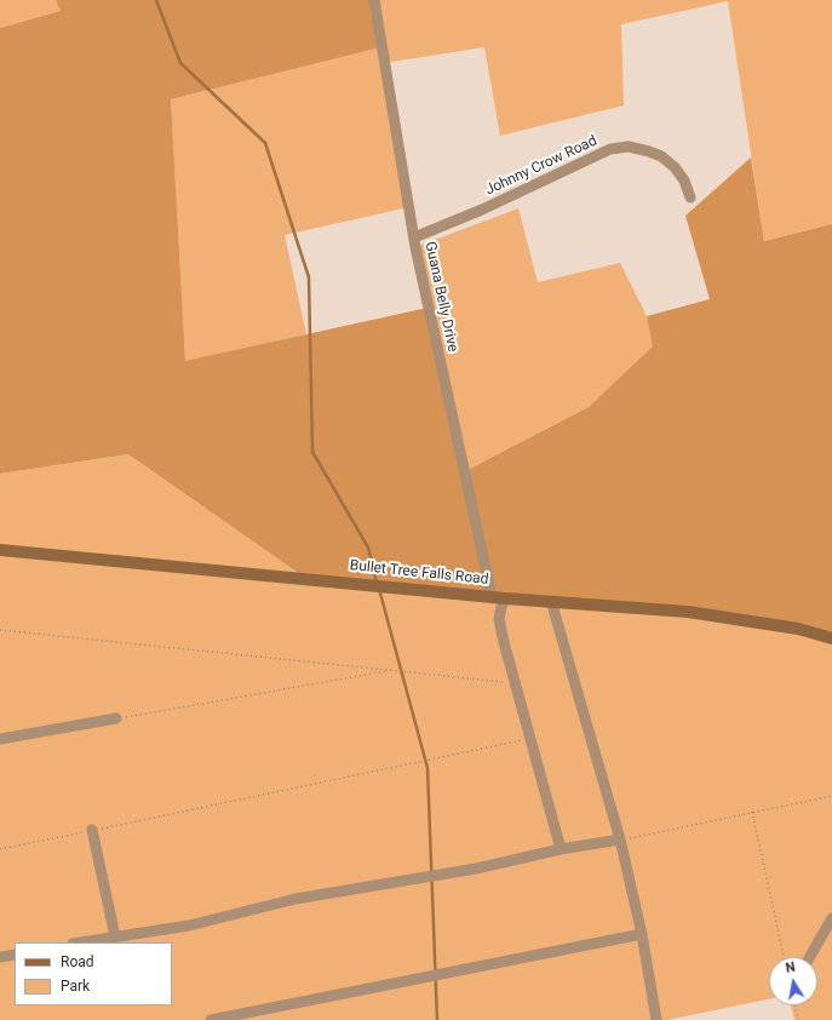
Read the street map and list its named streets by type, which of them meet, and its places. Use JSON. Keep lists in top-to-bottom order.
{
  "streets": {
    "main road": ["Bullet Tree Falls Road"],
    "street": ["Johnny Crow Road", "Guana Belly Drive"]
  },
  "crossings": [
    ["Johnny Crow Road", "Guana Belly Drive"],
    ["Guana Belly Drive", "Bullet Tree Falls Road"]
  ],
  "legend": ["Road", "Park"],
  "north": "top"
}
